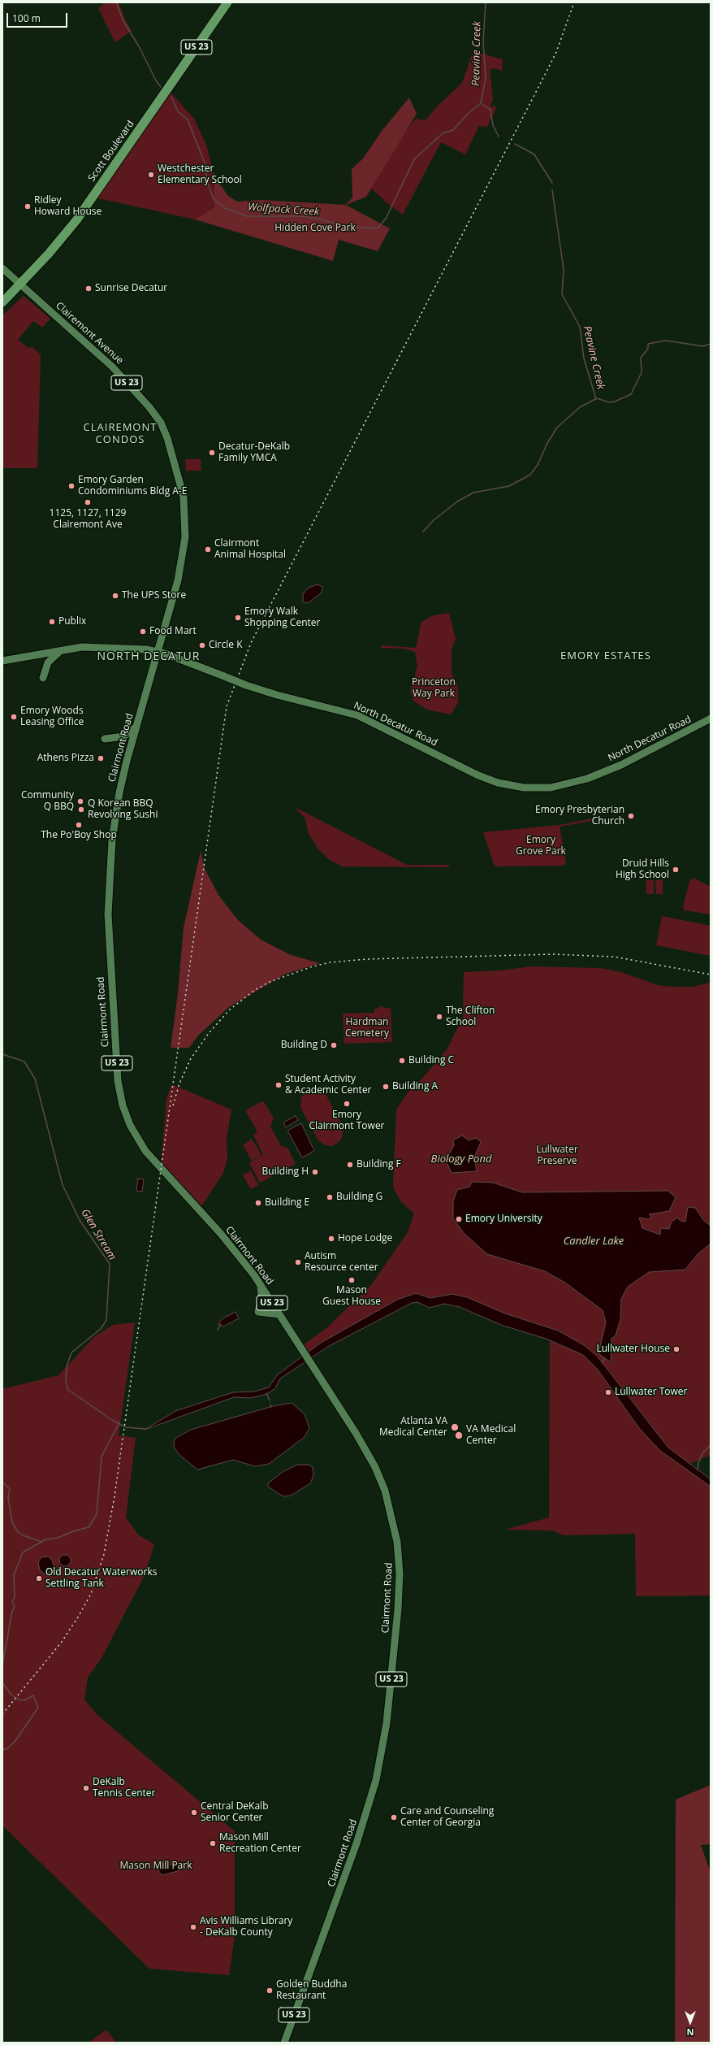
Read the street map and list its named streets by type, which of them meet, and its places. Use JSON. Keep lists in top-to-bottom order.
{
  "streets": {
    "highway": ["US 23", "Scott Boulevard"],
    "main road": ["Clairemont Avenue", "North Decatur Road", "Clairmont Road"]
  },
  "crossings": [
    ["Scott Boulevard", "Clairemont Avenue"],
    ["Clairemont Avenue", "Clairmont Road"],
    ["North Decatur Road", "Clairmont Road"]
  ],
  "districts": ["CLAIREMONT CONDOS", "EMORY ESTATES", "NORTH DECATUR"],
  "water": [
    "Peavine Creek",
    "Wolfpack Creek",
    "Biology Pond",
    "Glen Stream",
    "Candler Lake"
  ],
  "parks": [
    "Hidden Cove Park",
    "Princeton Way Park",
    "Emory Grove Park",
    "Hardman Cemetery",
    "Lullwater Preserve",
    "Mason Mill Park"
  ],
  "places": [
    "Westchester Elementary School",
    "Ridley Howard House",
    "Sunrise Decatur",
    "Decatur-DeKalb Family YMCA",
    "Emory Garden Condominiums Bldg A-E",
    "1125, 1127, 1129 Clairemont Ave",
    "Clairmont Animal Hospital",
    "The UPS Store",
    "Emory Walk Shopping Center",
    "Publix",
    "Food Mart",
    "Circle K",
    "Emory Woods Leasing Office",
    "Athens Pizza",
    "Community Q BBQ",
    "Q Korean BBQ Revolving Sushi",
    "Emory Presbyterian Church",
    "The Po'Boy Shop",
    "Druid Hills High School",
    "The Clifton School",
    "Building D",
    "Building C",
    "Student Activity & Academic Center",
    "Building A",
    "Emory Clairmont Tower",
    "Building F",
    "Building H",
    "Building G",
    "Building E",
    "Emory University",
    "Hope Lodge",
    "Autism Resource center",
    "Mason Guest House",
    "Lullwater House",
    "Lullwater Tower",
    "Atlanta VA Medical Center",
    "VA Medical Center",
    "Old Decatur Waterworks Settling Tank",
    "DeKalb Tennis Center",
    "Central DeKalb Senior Center",
    "Care and Counseling Center of Georgia",
    "Mason Mill Recreation Center",
    "Avis Williams Library - DeKalb County",
    "Golden Buddha Restaurant"
  ],
  "scale_bar": "100 m",
  "north": "bottom"
}
